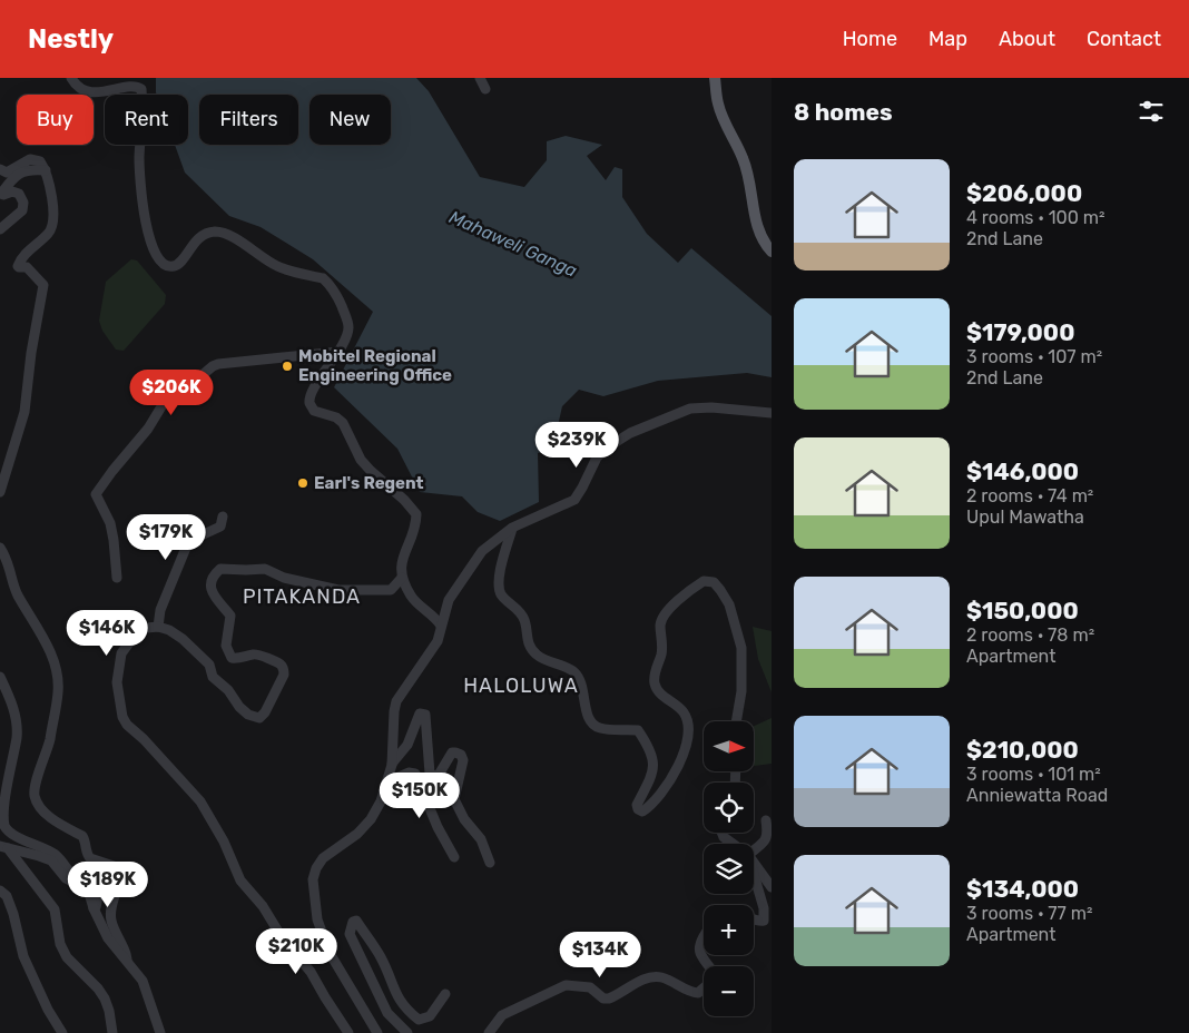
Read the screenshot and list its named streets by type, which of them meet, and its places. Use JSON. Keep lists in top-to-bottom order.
{
  "districts": ["PITAKANDA", "HALOLUWA"],
  "water": ["Mahaweli Ganga"],
  "places": ["Mobitel Regional Engineering Office", "Earl's Regent"],
  "north": "right",
  "page": {
    "header": "Nestly",
    "nav": [
      "Home",
      "Map",
      "About",
      "Contact"
    ],
    "heading": "8 homes",
    "chip": [
      "Buy",
      "Rent",
      "Filters",
      "New"
    ],
    "list": [
      {
        "name": "$206,000",
        "note": "4 rooms · 100 m² · 2nd Lane"
      },
      {
        "name": "$179,000",
        "note": "3 rooms · 107 m² · 2nd Lane"
      },
      {
        "name": "$146,000",
        "note": "2 rooms · 74 m² · Upul Mawatha"
      },
      {
        "name": "$150,000",
        "note": "2 rooms · 78 m² · Apartment"
      },
      {
        "name": "$210,000",
        "note": "3 rooms · 101 m² · Anniewatta Road"
      },
      {
        "name": "$134,000",
        "note": "3 rooms · 77 m² · Apartment"
      }
    ],
    "price": [
      "$206K",
      "$239K",
      "$179K",
      "$146K",
      "$150K",
      "$189K",
      "$210K",
      "$134K"
    ],
    "map_buttons": ["+", "−"]
  }
}
